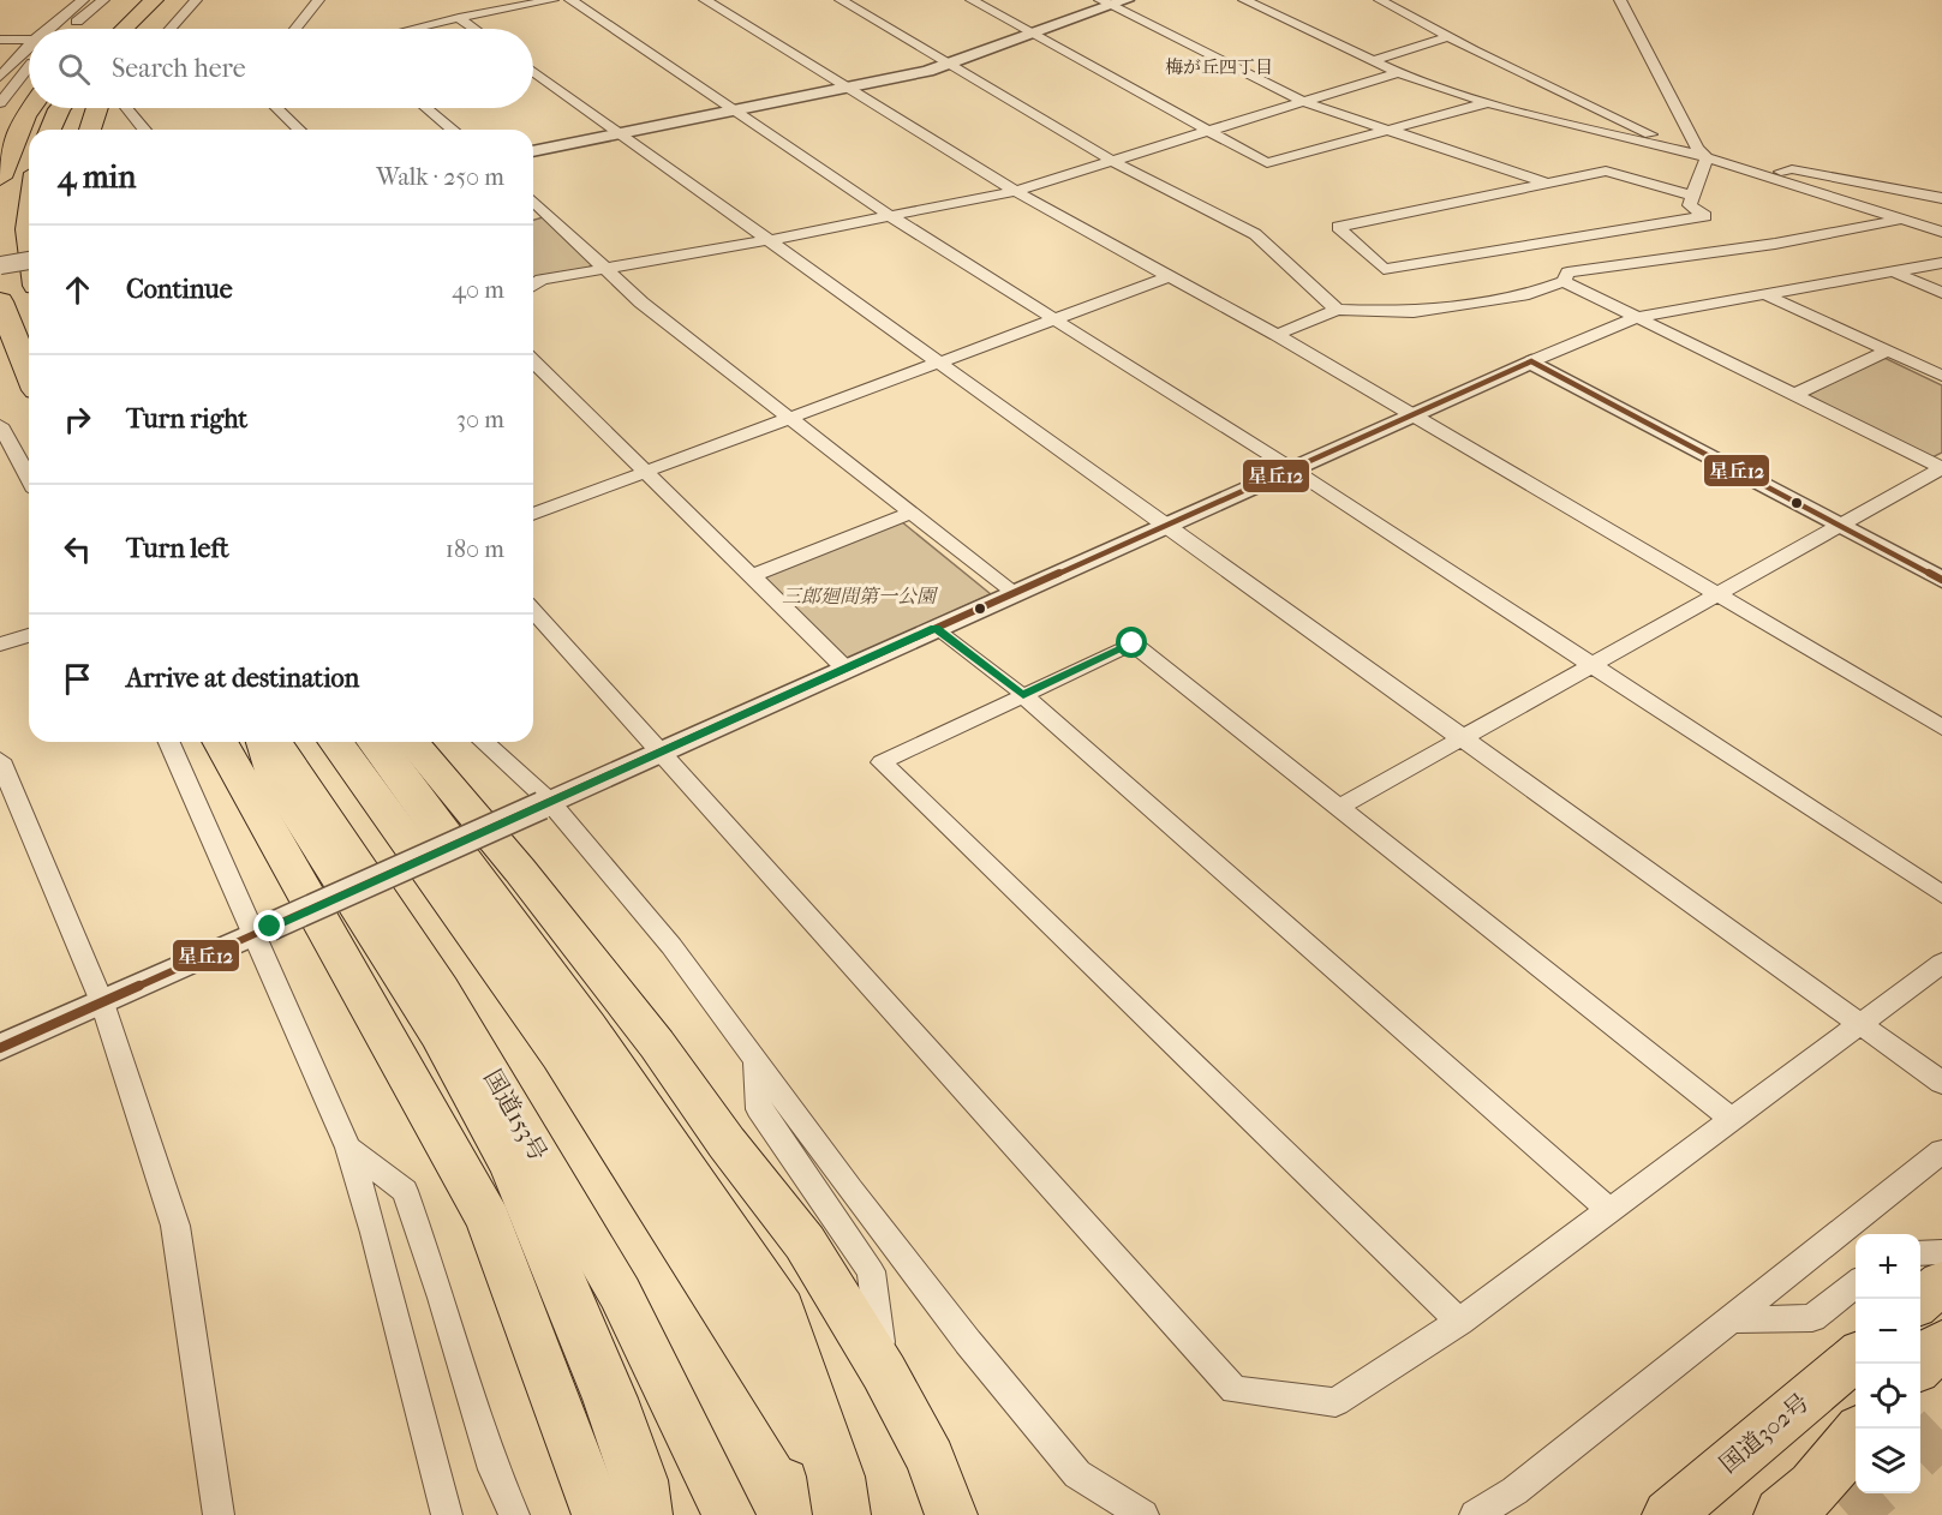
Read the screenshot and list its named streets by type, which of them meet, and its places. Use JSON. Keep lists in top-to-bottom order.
{
  "streets": {
    "highway": ["国道153号", "国道302号"]
  },
  "districts": ["梅が丘四丁目"],
  "parks": ["三郎廻間第一公園"],
  "lines": ["transit line 星丘12"],
  "page": {
    "search": "Search here",
    "heading": ["4 min", "Walk · 250 m"],
    "list": [
      ["Continue", "40 m"],
      ["Turn right", "30 m"],
      ["Turn left", "180 m"],
      "Arrive at destination"
    ],
    "map_buttons": ["+", "−"]
  }
}
